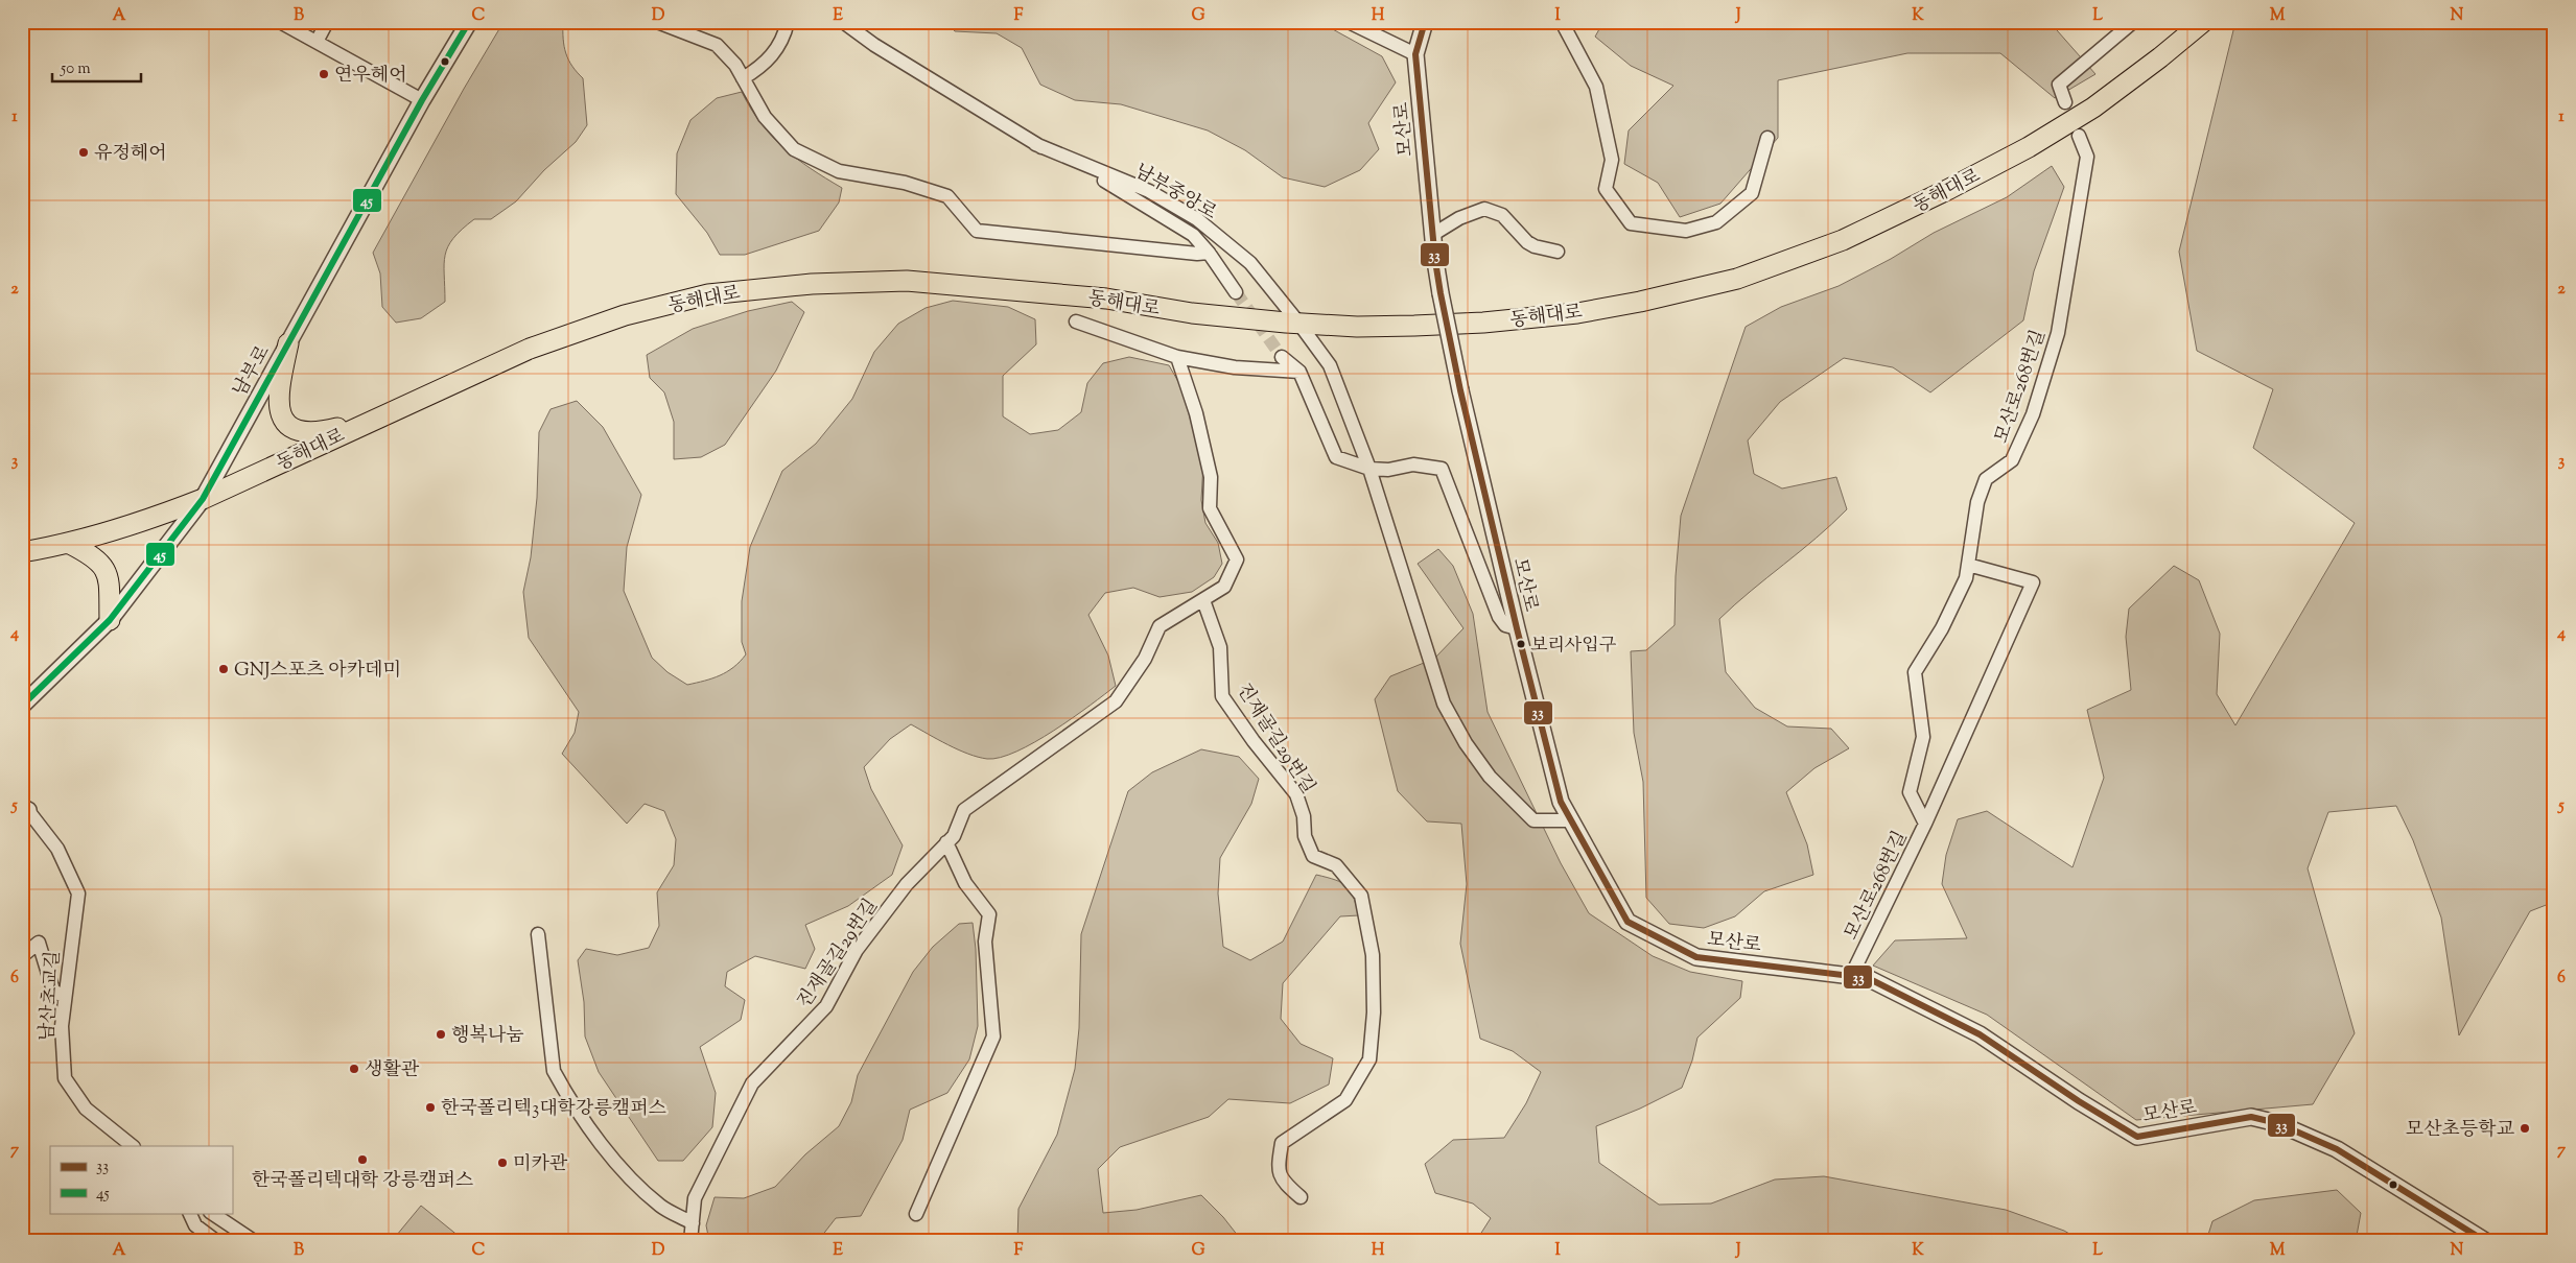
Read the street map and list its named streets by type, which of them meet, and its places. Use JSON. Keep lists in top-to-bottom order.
{
  "streets": {
    "main road": ["동해대로"],
    "street": [
      "모산로",
      "남부중앙로",
      "남부로",
      "모산로268번길",
      "진재골길29번길",
      "남산초교길"
    ]
  },
  "crossings": [
    ["모산로", "남부중앙로"],
    ["모산로", "모산로268번길"],
    ["동해대로", "남부중앙로"],
    ["동해대로", "남부로"]
  ],
  "places": [
    "연우헤어",
    "유정헤어",
    "보리사입구",
    "GNJ스포츠 아카데미",
    "행복나눔",
    "생활관",
    "한국폴리텍3대학강릉캠퍼스",
    "모산초등학교",
    "한국폴리텍대학 강릉캠퍼스",
    "미카관"
  ],
  "lines": ["transit line 33", "transit line 45"],
  "legend": ["33", "45"],
  "scale_bar": "50 m",
  "grid": {
    "columns": [
      "A",
      "B",
      "C",
      "D",
      "E",
      "F",
      "G",
      "H",
      "I",
      "J",
      "K",
      "L",
      "M",
      "N"
    ],
    "rows": [
      "1",
      "2",
      "3",
      "4",
      "5",
      "6",
      "7"
    ]
  }
}
